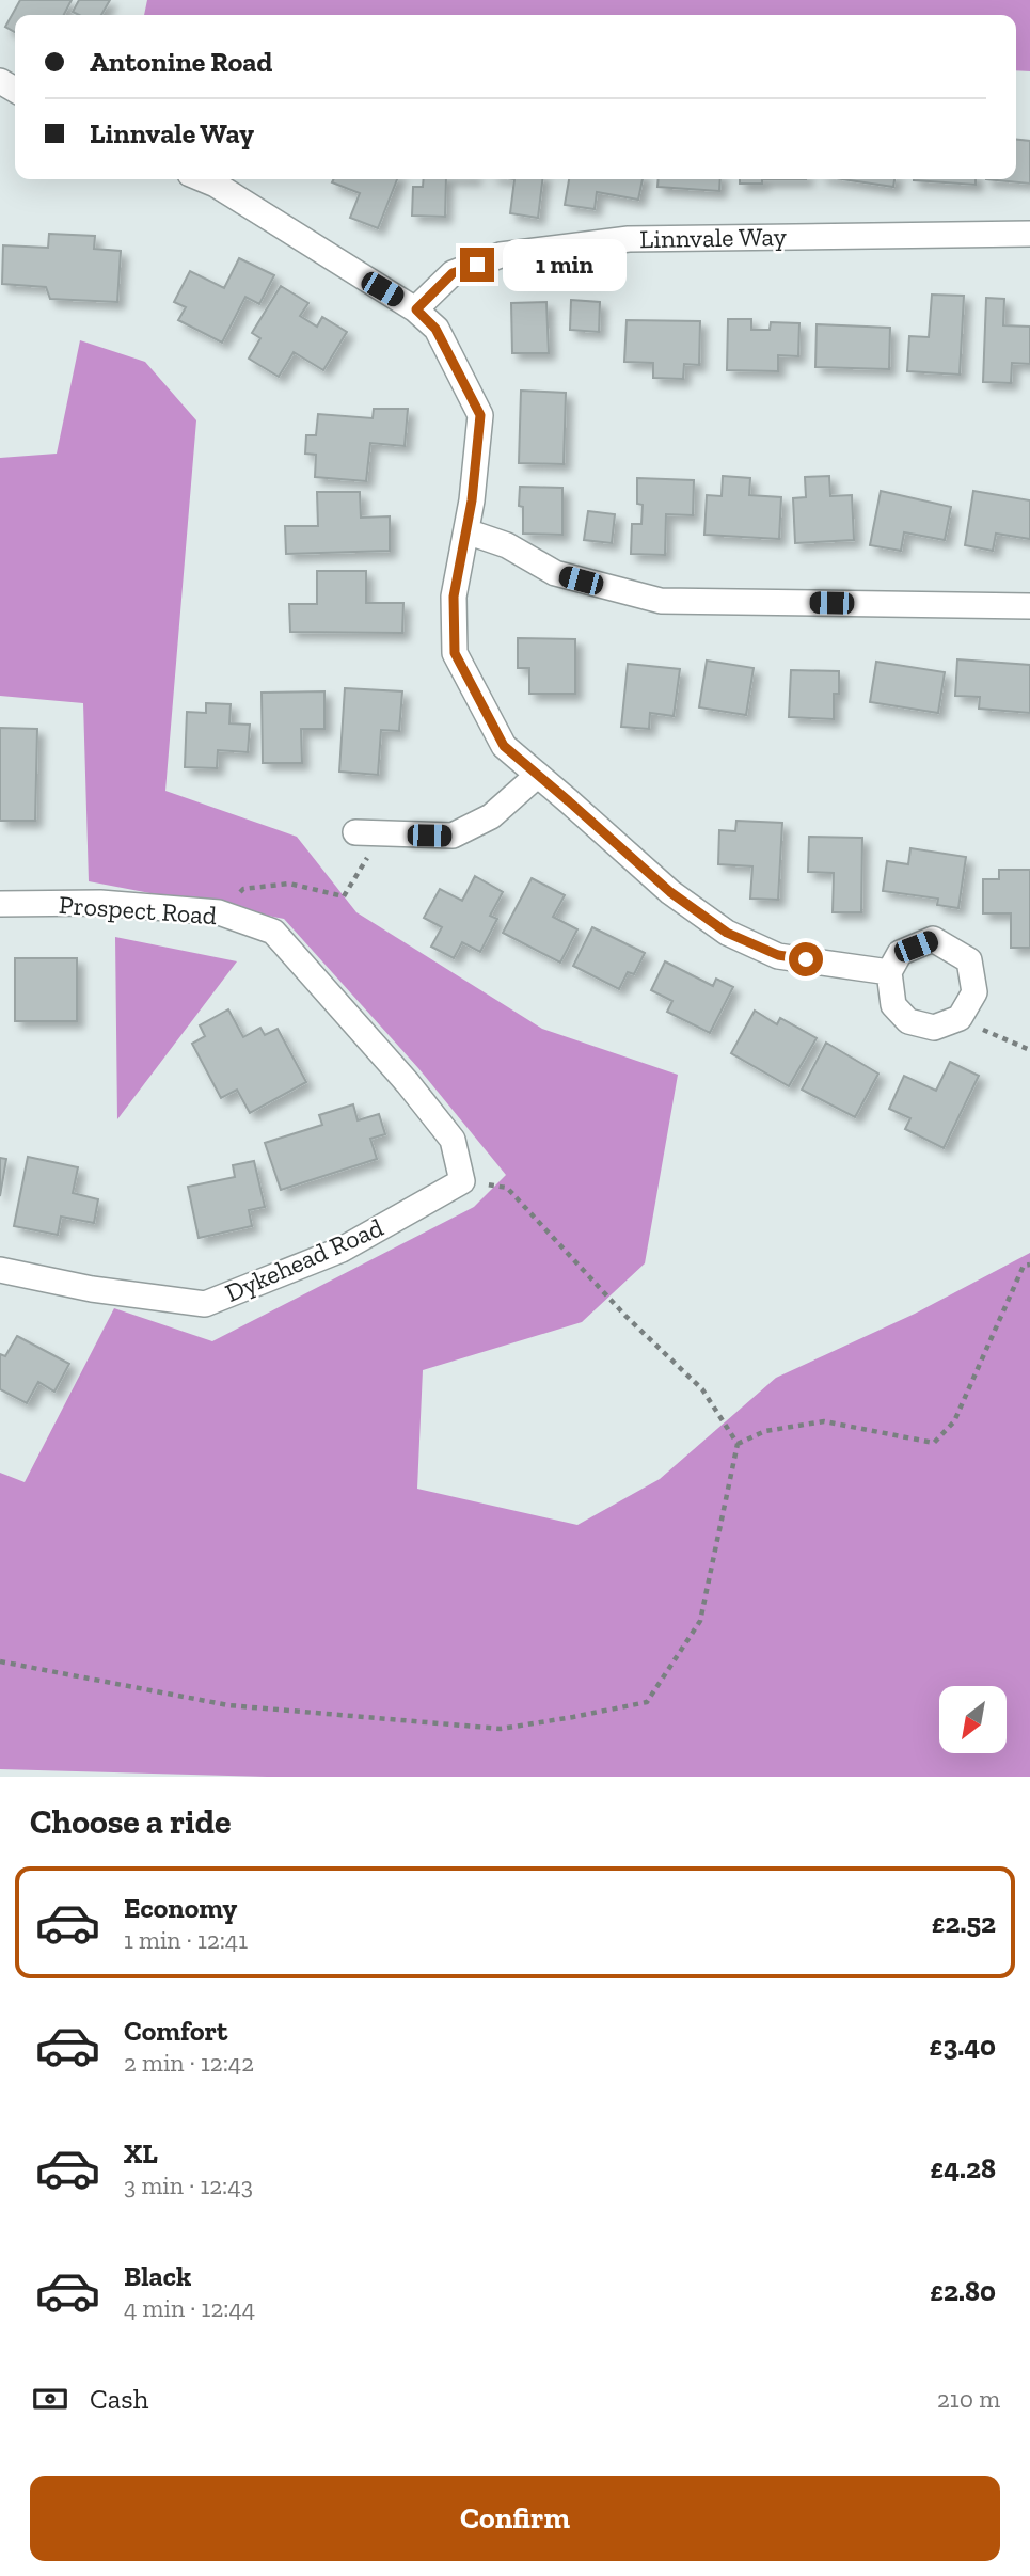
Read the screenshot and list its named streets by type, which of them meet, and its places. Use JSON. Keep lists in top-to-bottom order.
{
  "streets": {
    "street": ["Linnvale Way", "Prospect Road", "Dykehead Road"]
  },
  "crossings": [
    ["Prospect Road", "Dykehead Road"]
  ],
  "north": "bottom left",
  "page": {
    "banner": ["Antonine Road", "Linnvale Way"],
    "bubble": "1 min",
    "heading": "Choose a ride",
    "list": [
      {
        "name": "Economy",
        "note": "1 min · 12:41",
        "value": "£2.52"
      },
      {
        "name": "Comfort",
        "note": "2 min · 12:42",
        "value": "£3.40"
      },
      {
        "name": "XL",
        "note": "3 min · 12:43",
        "value": "£4.28"
      },
      {
        "name": "Black",
        "note": "4 min · 12:44",
        "value": "£2.80"
      }
    ],
    "pay": ["Cash", "210 m"],
    "buttons": "Confirm"
  }
}
